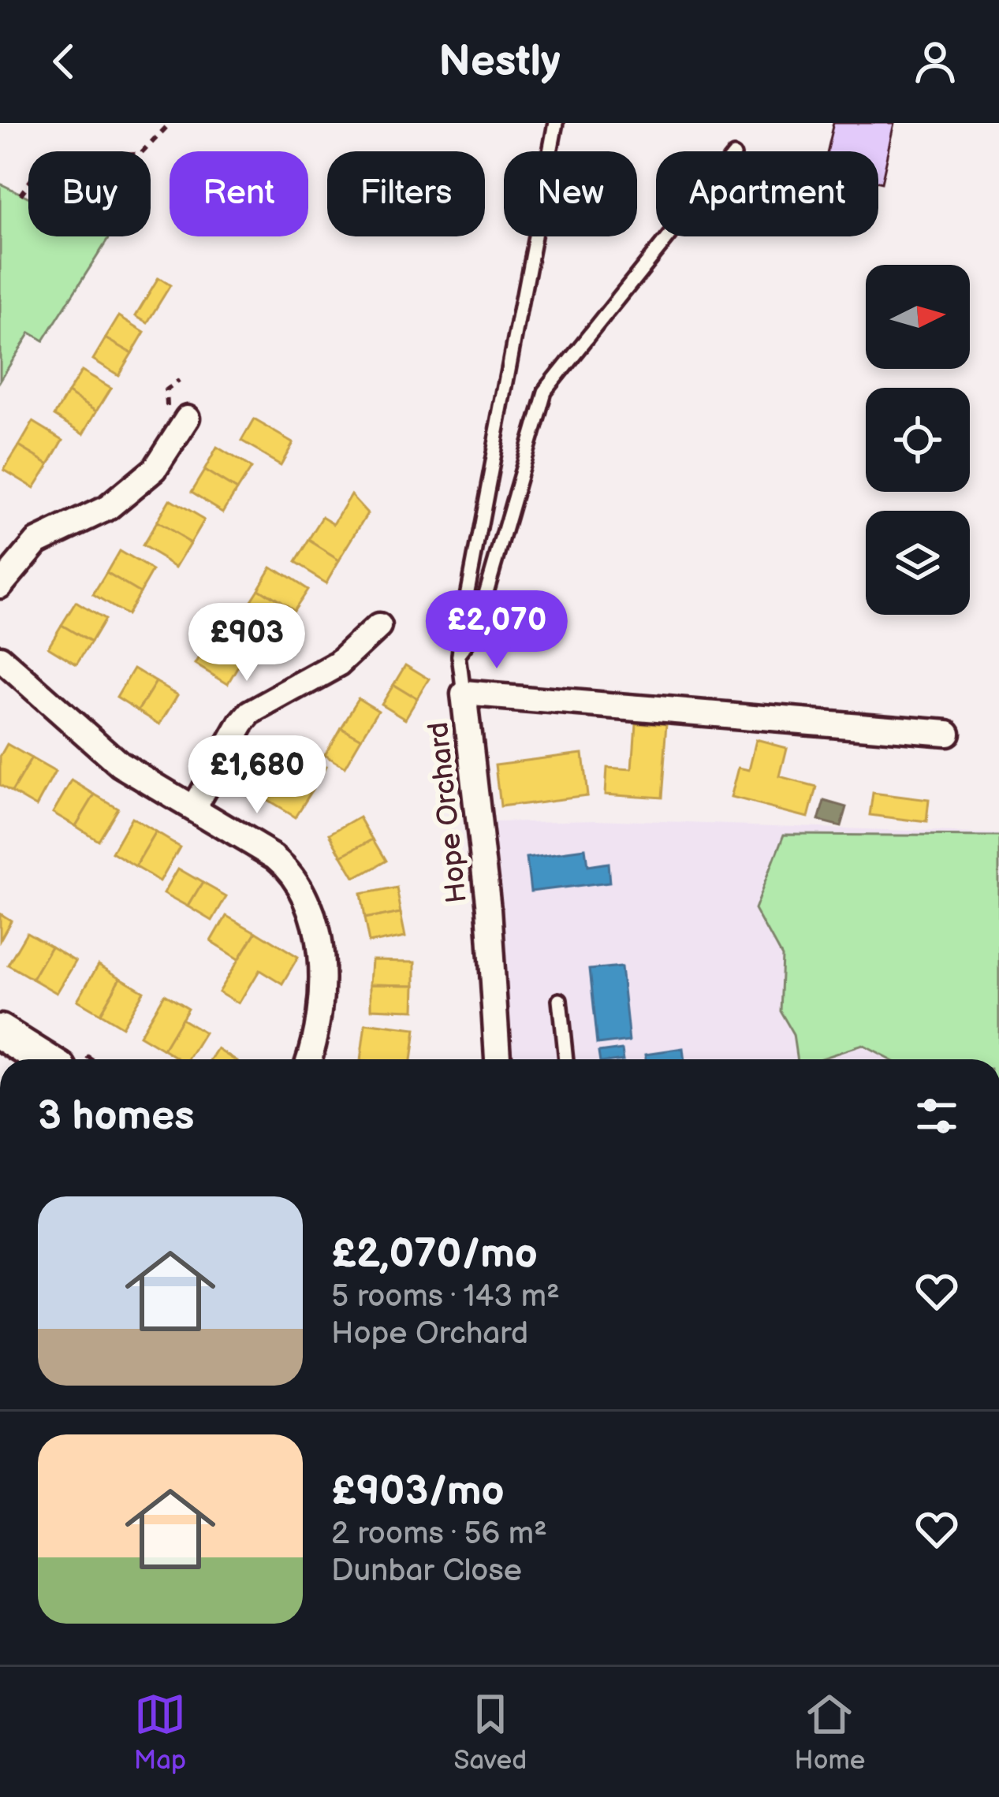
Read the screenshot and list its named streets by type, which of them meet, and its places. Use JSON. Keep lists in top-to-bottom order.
{
  "streets": {
    "street": ["Hope Orchard"]
  },
  "north": "right",
  "page": {
    "header": "Nestly",
    "chip": [
      "Buy",
      "Rent",
      "Filters",
      "New",
      "Apartment"
    ],
    "price": ["£2,070", "£903", "£1,680"],
    "heading": "3 homes",
    "list": [
      {
        "name": "£2,070/mo",
        "note": "5 rooms · 143 m² · Hope Orchard"
      },
      {
        "name": "£903/mo",
        "note": "2 rooms · 56 m² · Dunbar Close"
      }
    ],
    "tabs": ["Map", "Saved", "Home"]
  }
}
